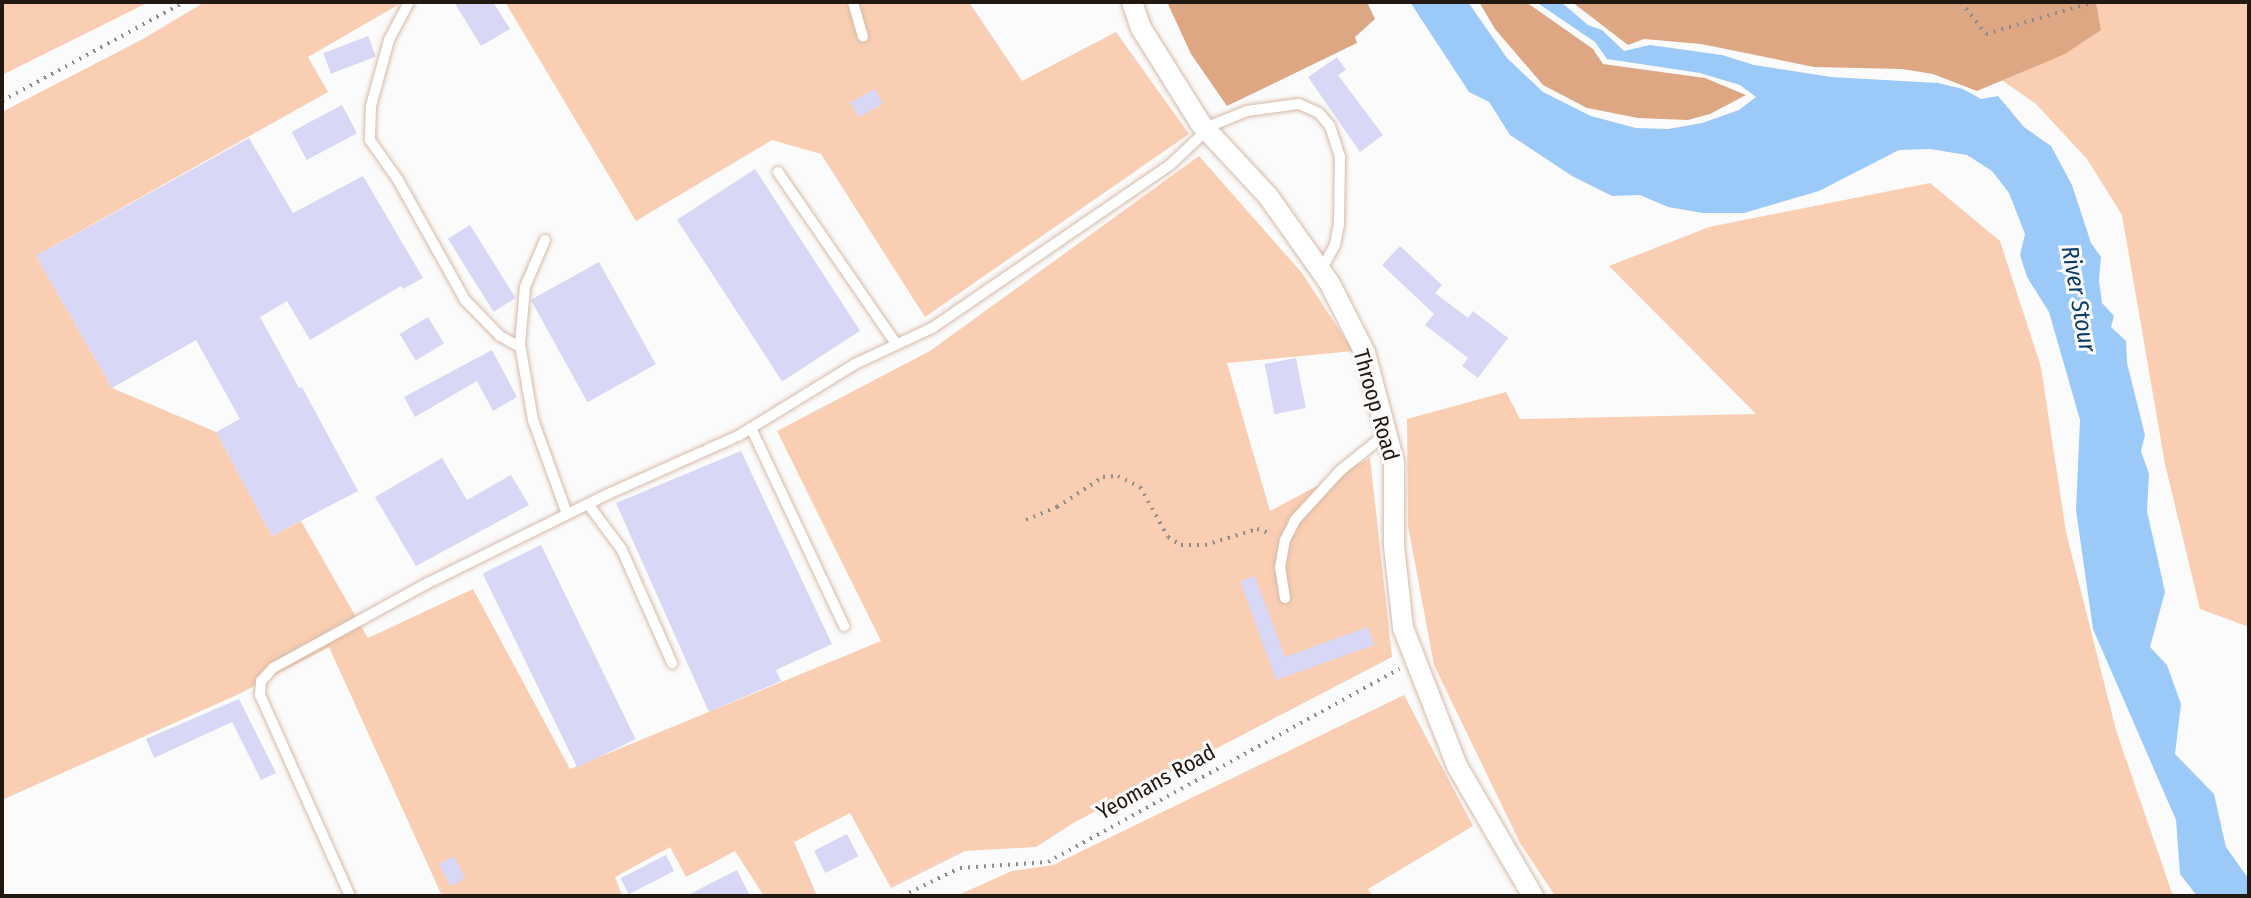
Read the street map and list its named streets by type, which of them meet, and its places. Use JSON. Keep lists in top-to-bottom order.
{
  "streets": {
    "street": ["Throop Road"],
    "path": ["Yeomans Road"]
  },
  "crossings": [
    ["Throop Road", "Yeomans Road"]
  ],
  "water": ["River Stour"]
}
